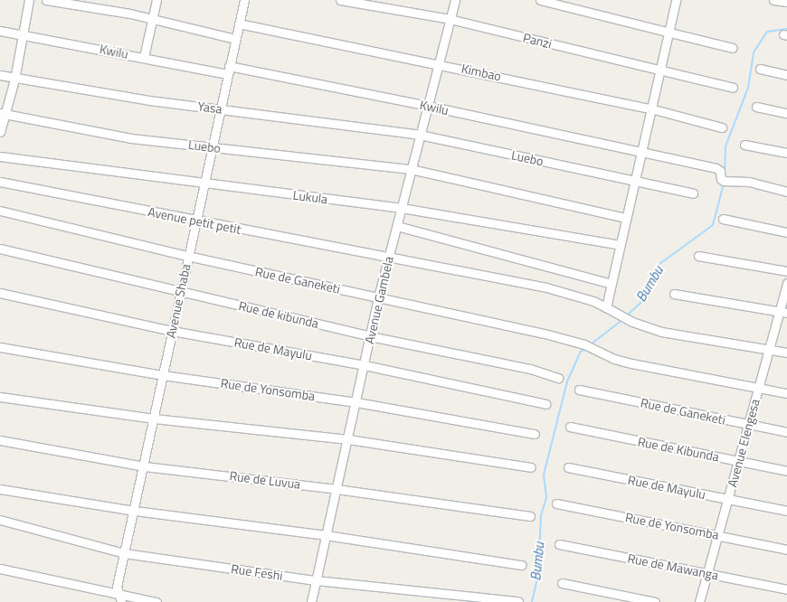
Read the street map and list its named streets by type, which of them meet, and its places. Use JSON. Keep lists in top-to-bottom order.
{
  "streets": {
    "street": [
      "Panzi",
      "Kwilu",
      "Kimbao",
      "Yasa",
      "Luebo",
      "Lukula",
      "Avenue petit petit",
      "Rue de Ganeketi",
      "Avenue Gambela",
      "Avenue Shaba",
      "Rue de kibunda",
      "Rue de Mayulu",
      "Rue de Yonsomba",
      "Avenue Elengesa",
      "Rue de Kibunda",
      "Rue de Luvua",
      "Rue de Mawanga",
      "Rue Feshi"
    ]
  },
  "crossings": [
    ["Panzi", "Avenue Gambela"],
    ["Kwilu", "Avenue Gambela"],
    ["Kwilu", "Avenue Shaba"],
    ["Kimbao", "Avenue Gambela"],
    ["Kimbao", "Avenue Shaba"],
    ["Yasa", "Luebo"],
    ["Yasa", "Avenue Gambela"],
    ["Yasa", "Avenue Shaba"],
    ["Luebo", "Avenue Gambela"],
    ["Luebo", "Avenue Shaba"],
    ["Lukula", "Avenue Gambela"],
    ["Lukula", "Avenue Shaba"],
    ["Avenue petit petit", "Avenue Gambela"],
    ["Avenue petit petit", "Avenue Shaba"],
    ["Avenue petit petit", "Avenue Elengesa"],
    ["Rue de Ganeketi", "Avenue Gambela"],
    ["Rue de Ganeketi", "Avenue Shaba"],
    ["Rue de Ganeketi", "Avenue Elengesa"],
    ["Avenue Gambela", "Rue de kibunda"],
    ["Avenue Gambela", "Rue de Mayulu"],
    ["Avenue Gambela", "Rue de Yonsomba"],
    ["Avenue Gambela", "Rue de Luvua"],
    ["Avenue Gambela", "Rue Feshi"],
    ["Avenue Shaba", "Rue de kibunda"],
    ["Avenue Shaba", "Rue de Mayulu"],
    ["Avenue Shaba", "Rue de Yonsomba"],
    ["Avenue Shaba", "Rue de Luvua"],
    ["Avenue Shaba", "Rue Feshi"],
    ["Rue de Mayulu", "Avenue Elengesa"],
    ["Rue de Yonsomba", "Avenue Elengesa"],
    ["Avenue Elengesa", "Rue de Kibunda"],
    ["Avenue Elengesa", "Rue de Mawanga"]
  ],
  "water": ["Bumbu"]
}
